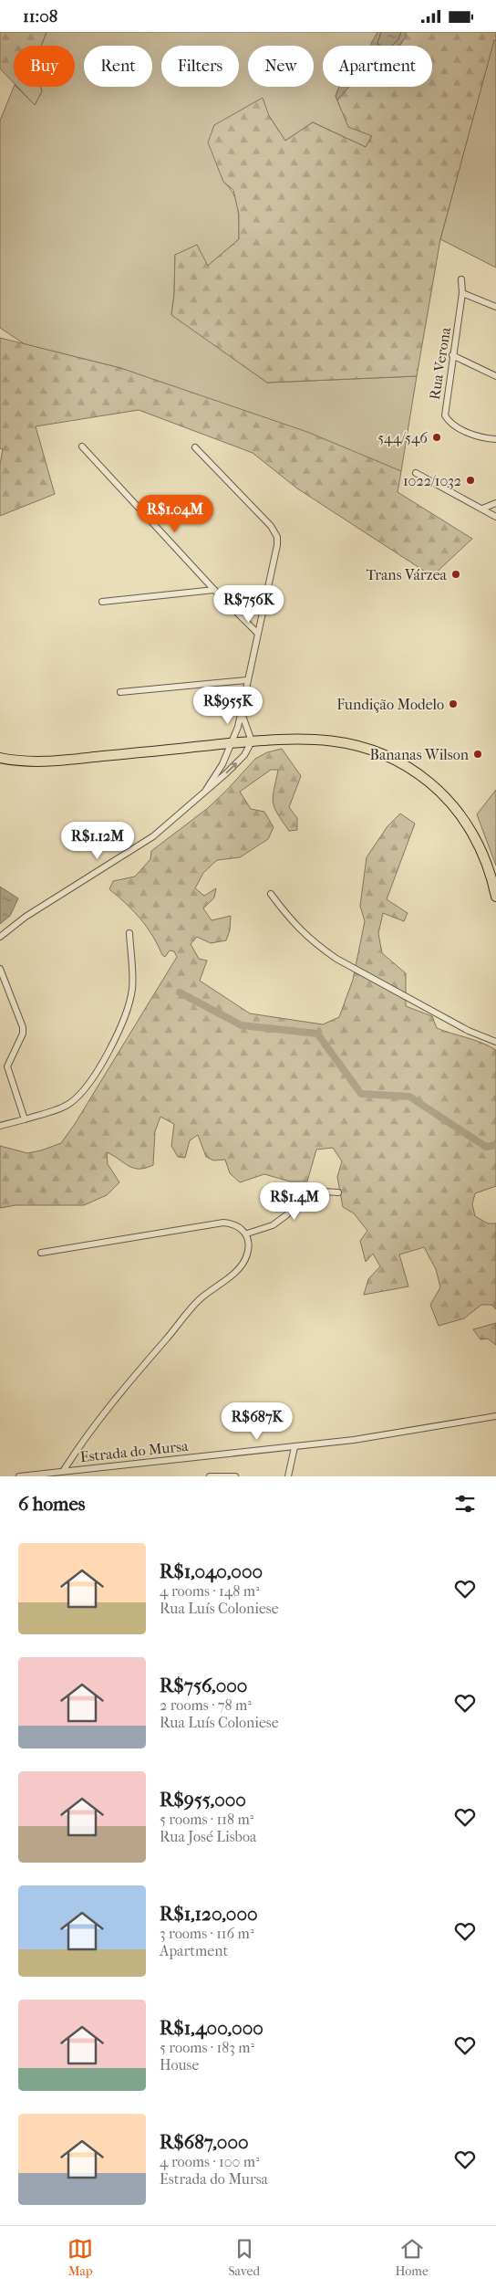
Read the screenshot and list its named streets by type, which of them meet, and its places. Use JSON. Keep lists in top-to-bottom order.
{
  "streets": {
    "street": ["Rua Verona", "Estrada do Mursa"]
  },
  "places": [
    "544/546",
    "1022/1032",
    "Trans Várzea",
    "Fundição Modelo",
    "Bananas Wilson"
  ],
  "page": {
    "status": "11:08",
    "chip": [
      "Buy",
      "Rent",
      "Filters",
      "New",
      "Apartment"
    ],
    "price": [
      "R$1.04M",
      "R$756K",
      "R$955K",
      "R$1.12M",
      "R$1.4M",
      "R$687K"
    ],
    "heading": "6 homes",
    "list": [
      {
        "name": "R$1,040,000",
        "note": "4 rooms · 148 m² · Rua Luís Coloniese"
      },
      {
        "name": "R$756,000",
        "note": "2 rooms · 78 m² · Rua Luís Coloniese"
      },
      {
        "name": "R$955,000",
        "note": "5 rooms · 118 m² · Rua José Lisboa"
      },
      {
        "name": "R$1,120,000",
        "note": "3 rooms · 116 m² · Apartment"
      },
      {
        "name": "R$1,400,000",
        "note": "5 rooms · 183 m² · House"
      },
      {
        "name": "R$687,000",
        "note": "4 rooms · 100 m² · Estrada do Mursa"
      }
    ],
    "tabs": ["Map", "Saved", "Home"]
  }
}
